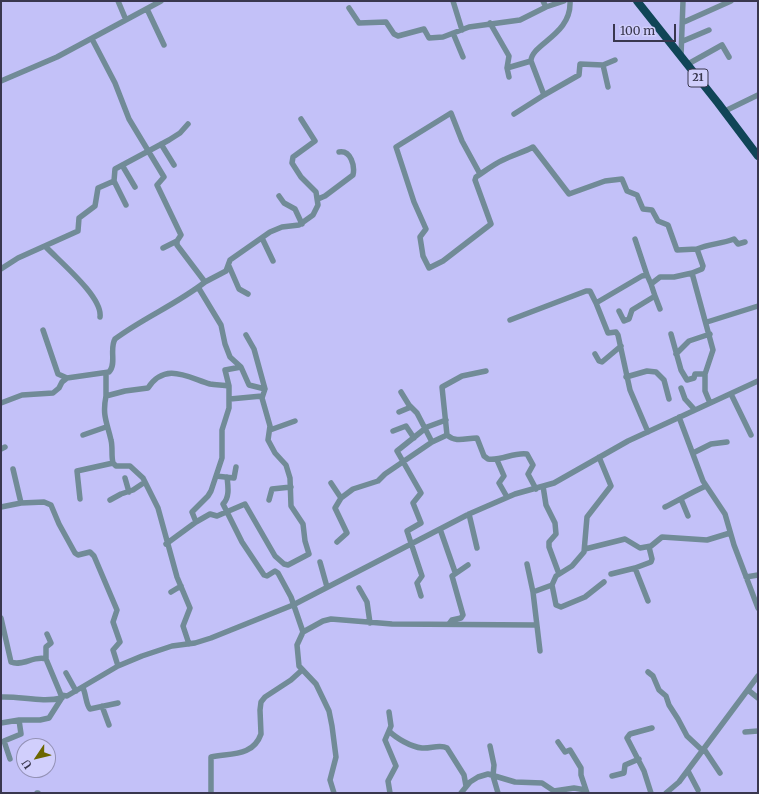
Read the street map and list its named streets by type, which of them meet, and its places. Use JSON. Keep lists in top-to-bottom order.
{
  "streets": {
    "highway": ["21"]
  },
  "scale_bar": "100 m",
  "north": "bottom left"
}
